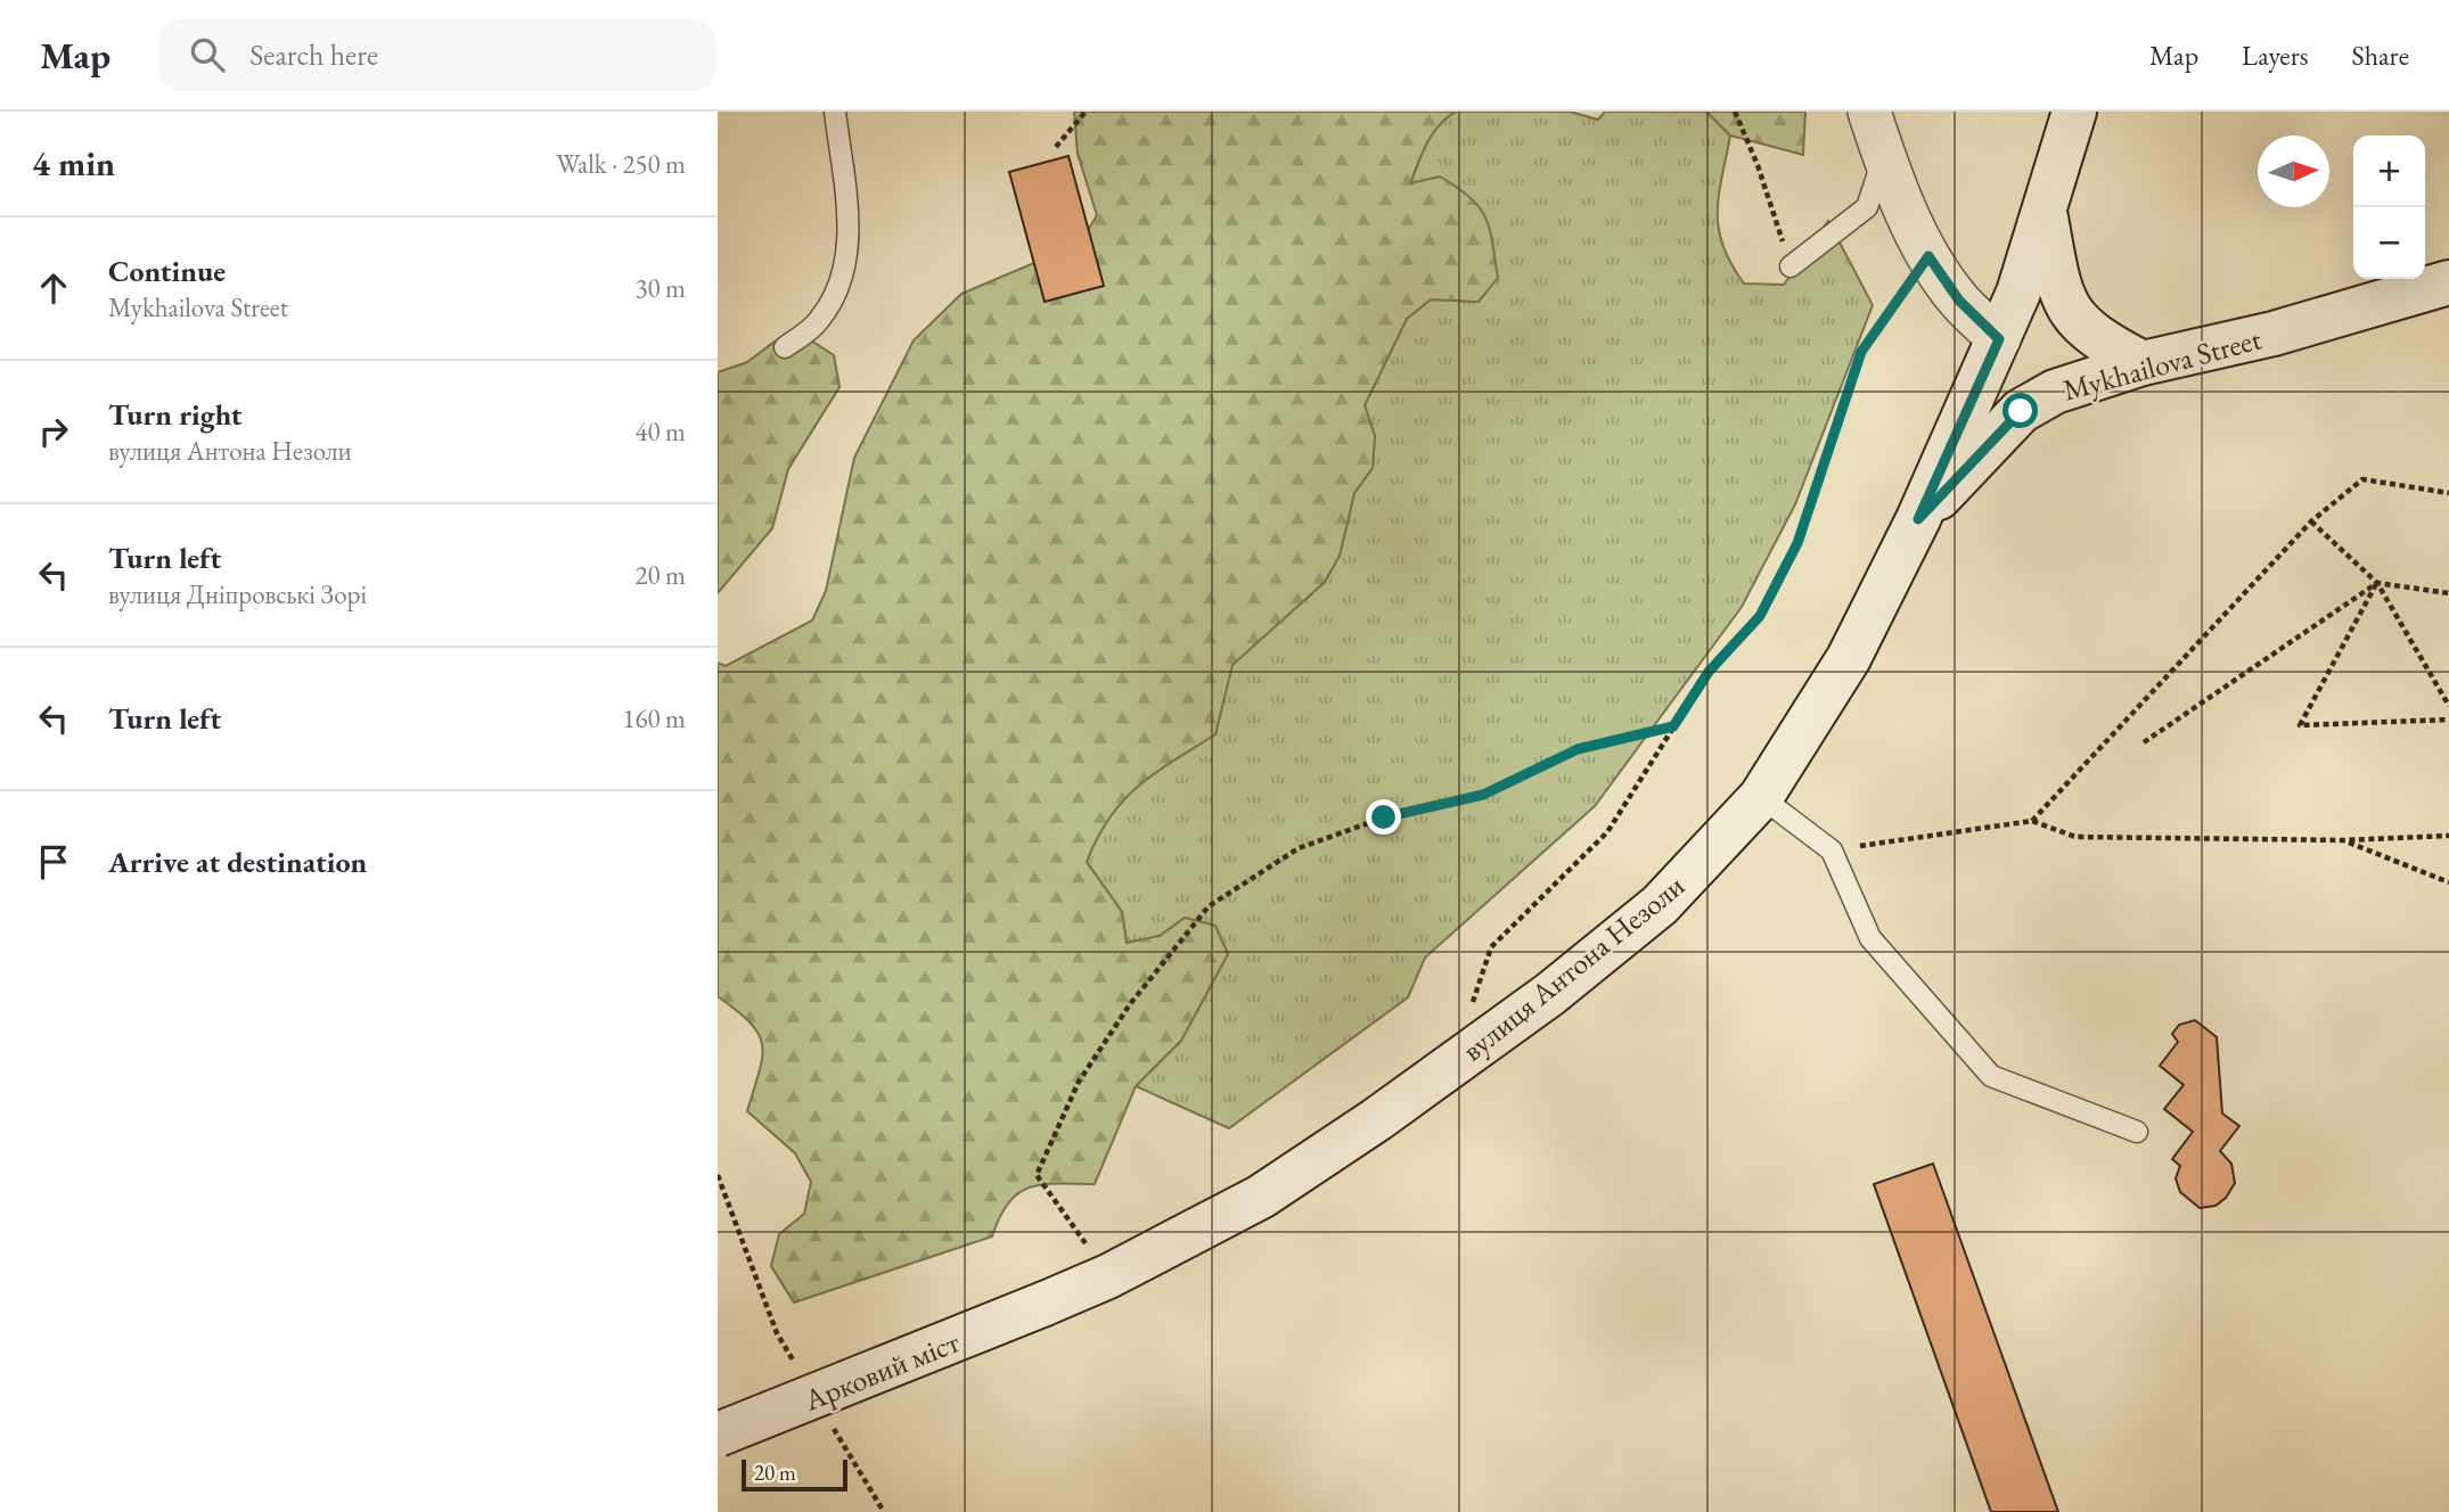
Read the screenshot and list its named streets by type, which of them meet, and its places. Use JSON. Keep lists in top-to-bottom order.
{
  "streets": {
    "main road": ["Mykhailova Street", "вулиця Антона Незоли", "Арковий міст"]
  },
  "crossings": [
    ["Mykhailova Street", "вулиця Антона Незоли"],
    ["вулиця Антона Незоли", "Арковий міст"]
  ],
  "scale_bar": "20 m",
  "north": "right",
  "page": {
    "header": "Map",
    "search": "Search here",
    "nav": ["Map", "Layers", "Share"],
    "heading": ["4 min", "Walk · 250 m"],
    "map_buttons": ["+", "−"],
    "list": [
      ["Continue", "Mykhailova Street", "30 m"],
      ["Turn right", "вулиця Антона Незоли", "40 m"],
      ["Turn left", "вулиця Дніпровські Зорі", "20 m"],
      ["Turn left", "160 m"],
      "Arrive at destination"
    ],
    "scale": "20 m"
  }
}
